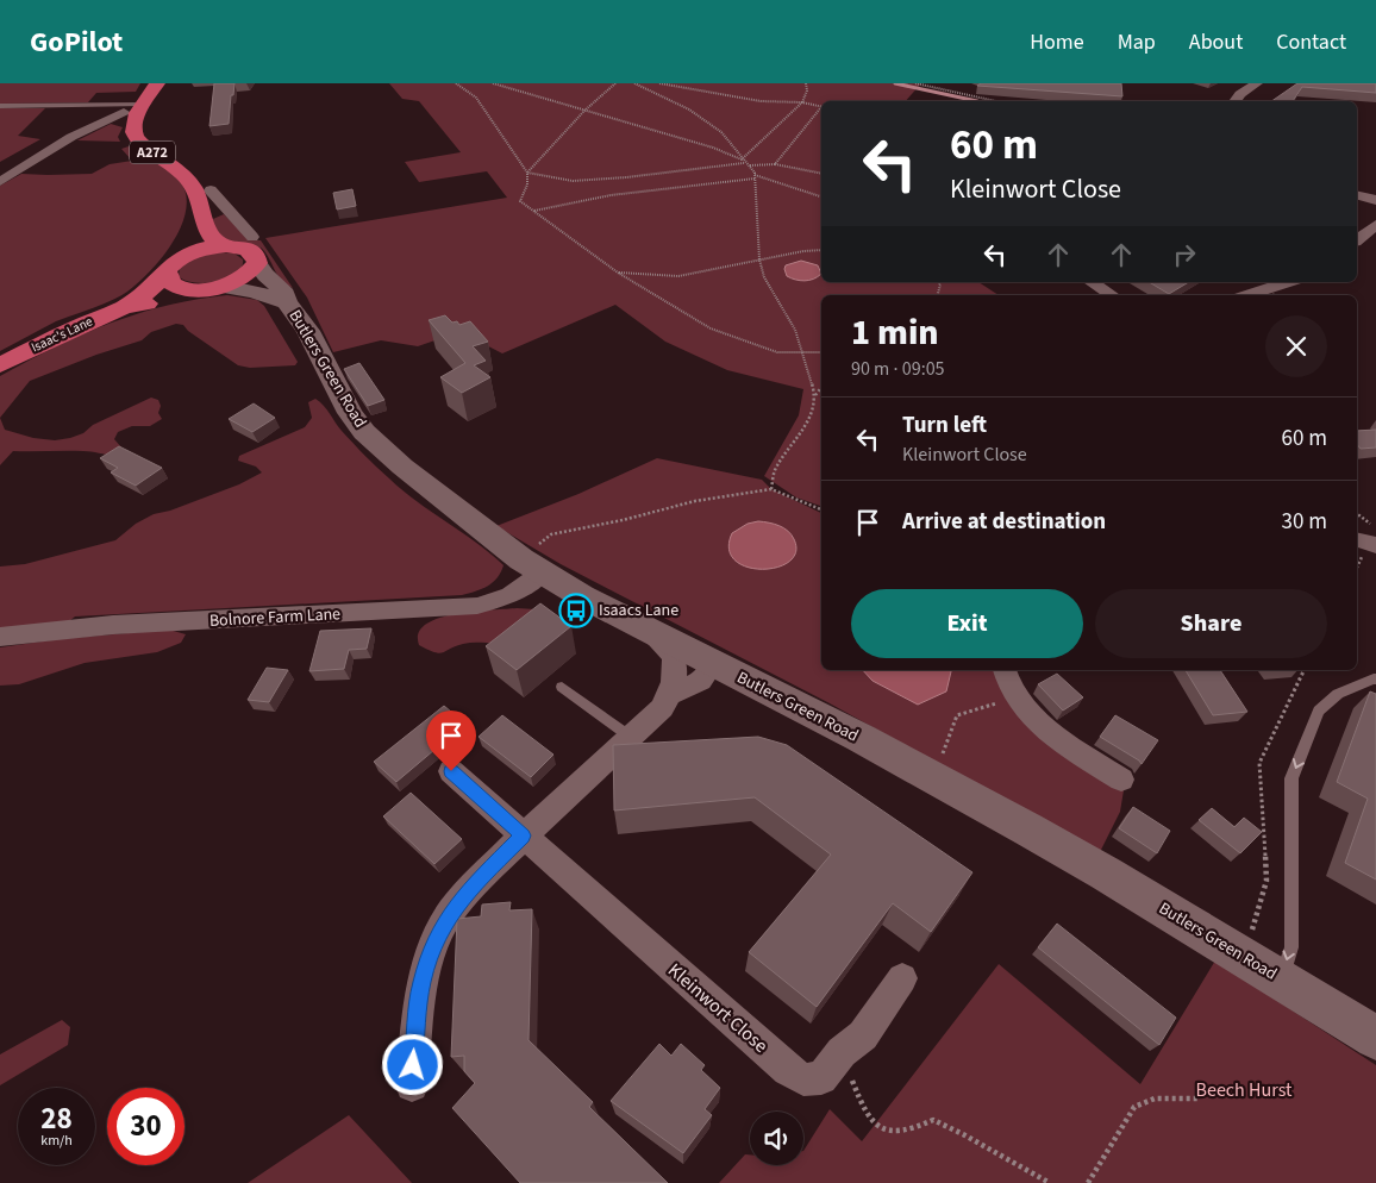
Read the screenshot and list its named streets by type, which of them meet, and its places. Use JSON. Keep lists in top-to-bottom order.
{
  "streets": {
    "highway": ["A272", "Isaac's Lane"],
    "main road": ["Butlers Green Road"],
    "street": ["Bolnore Farm Lane", "Kleinwort Close"]
  },
  "crossings": [
    ["Isaac's Lane", "Butlers Green Road"],
    ["Butlers Green Road", "Bolnore Farm Lane"]
  ],
  "parks": ["Beech Hurst"],
  "places": {
    "bus stop": ["Isaacs Lane"]
  },
  "page": {
    "header": "GoPilot",
    "nav": [
      "Home",
      "Map",
      "About",
      "Contact"
    ],
    "turn": ["60 m", "Kleinwort Close"],
    "heading": ["1 min", "90 m · 09:05"],
    "list": [
      {
        "name": "Turn left",
        "note": "Kleinwort Close",
        "value": "60 m"
      },
      {
        "name": "Arrive at destination",
        "value": "30 m"
      }
    ],
    "buttons": ["Exit", "Share"],
    "speed": "28 km/h",
    "limit": "30"
  }
}
